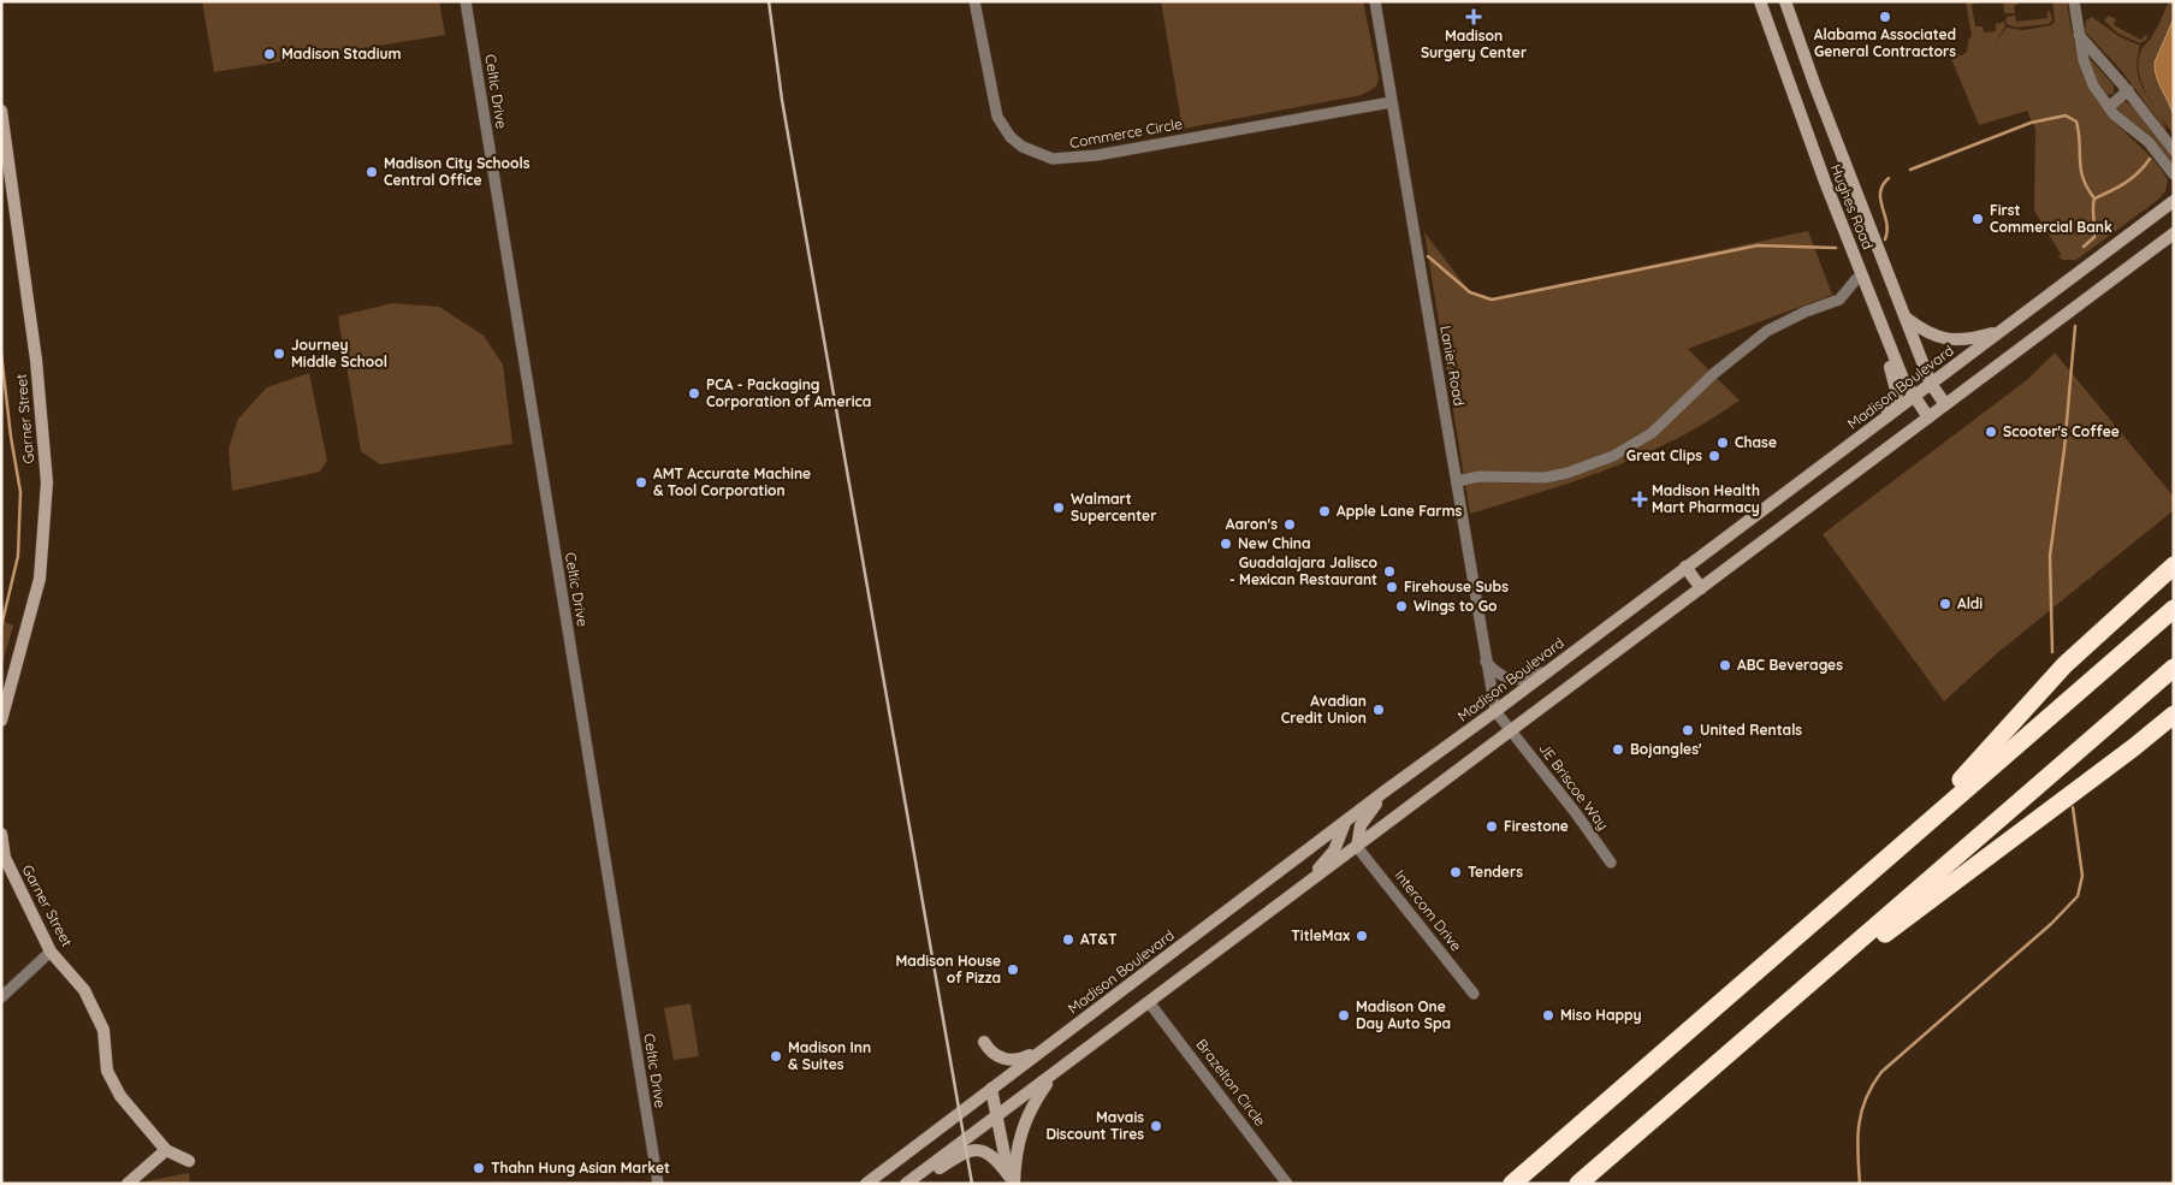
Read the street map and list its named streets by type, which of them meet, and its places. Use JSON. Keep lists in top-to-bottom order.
{
  "streets": {
    "main road": ["Hughes Road", "Madison Boulevard", "Garner Street"],
    "street": [
      "Celtic Drive",
      "Commerce Circle",
      "Lanier Road",
      "JE Briscoe Way",
      "Intercom Drive",
      "Brazelton Circle"
    ]
  },
  "crossings": [
    ["Commerce Circle", "Lanier Road"],
    ["Hughes Road", "Madison Boulevard"],
    ["Lanier Road", "Madison Boulevard"]
  ],
  "places": {
    "health": ["Madison Surgery Center", "Madison Health Mart Pharmacy"],
    "other": [
      "Alabama Associated General Contractors",
      "Madison Stadium",
      "Madison City Schools Central Office",
      "First Commercial Bank",
      "Journey Middle School",
      "PCA - Packaging Corporation of America",
      "Scooter's Coffee",
      "Chase",
      "Great Clips",
      "AMT Accurate Machine & Tool Corporation",
      "Walmart Supercenter",
      "Apple Lane Farms",
      "Aaron's",
      "New China",
      "Guadalajara Jalisco - Mexican Restaurant",
      "Firehouse Subs",
      "Aldi",
      "Wings to Go",
      "ABC Beverages",
      "Avadian Credit Union",
      "United Rentals",
      "Bojangles'",
      "Firestone",
      "Tenders",
      "TitleMax",
      "AT&T",
      "Madison House of Pizza",
      "Madison One Day Auto Spa",
      "Miso Happy",
      "Madison Inn & Suites",
      "Mavais Discount Tires",
      "Thahn Hung Asian Market"
    ]
  }
}
